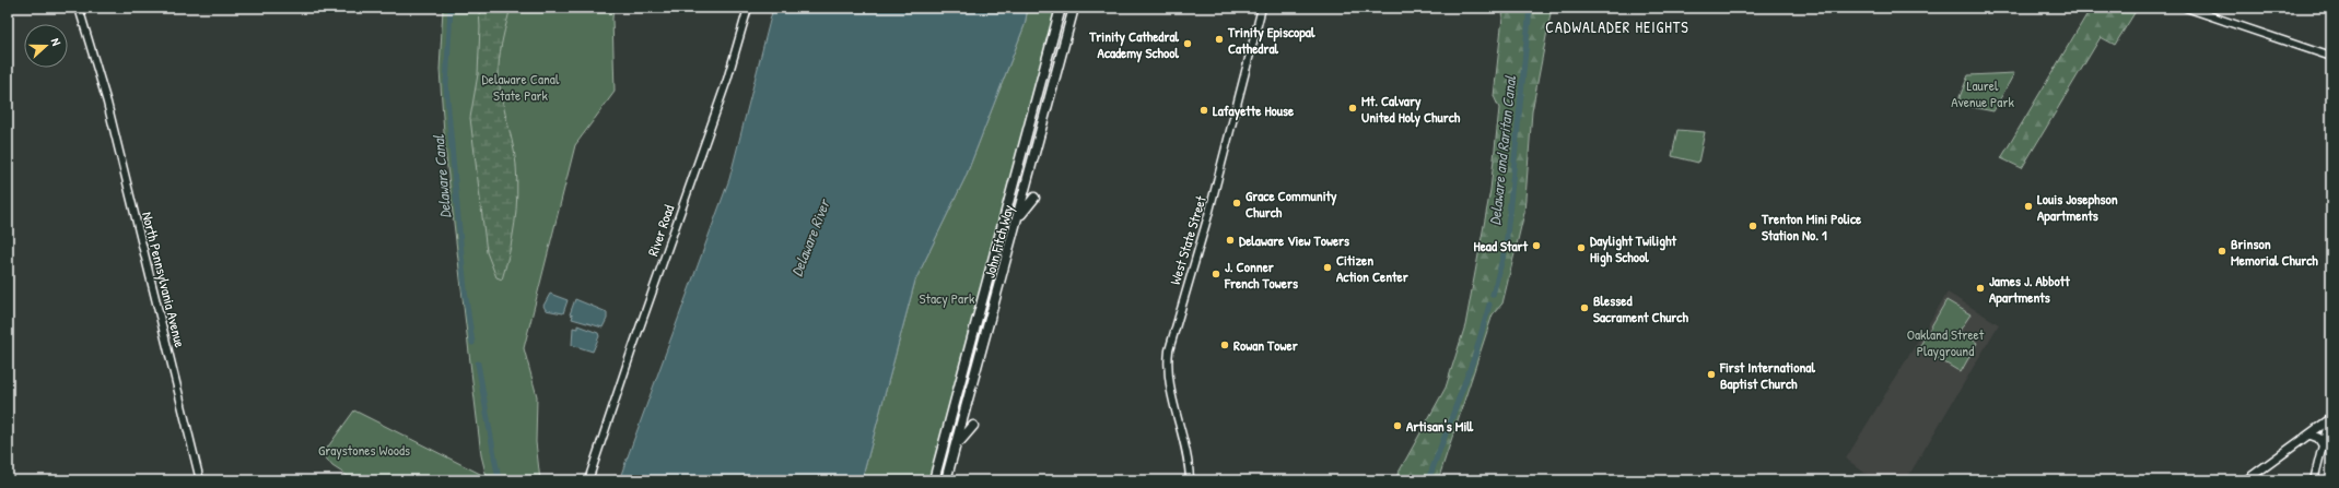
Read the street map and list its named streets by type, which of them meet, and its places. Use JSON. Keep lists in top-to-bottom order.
{
  "streets": {
    "highway": ["John Fitch Way"],
    "main road": ["River Road", "West State Street", "North Pennsylvania Avenue"]
  },
  "districts": ["CADWALADER HEIGHTS"],
  "water": ["Delaware and Raritan Canal", "Delaware Canal", "Delaware River"],
  "parks": [
    "Delaware Canal State Park",
    "Laurel Avenue Park",
    "Stacy Park",
    "Oakland Street Playground",
    "Graystones Woods"
  ],
  "places": [
    "Trinity Episcopal Cathedral",
    "Trinity Cathedral Academy School",
    "Mt. Calvary United Holy Church",
    "Lafayette House",
    "Grace Community Church",
    "Louis Josephson Apartments",
    "Trenton Mini Police Station No. 1",
    "Delaware View Towers",
    "Head Start",
    "Daylight Twilight High School",
    "Brinson Memorial Church",
    "Citizen Action Center",
    "J. Conner French Towers",
    "James J. Abbott Apartments",
    "Blessed Sacrament Church",
    "Rowan Tower",
    "First International Baptist Church",
    "Artisan's Mill"
  ],
  "north": "right"
}
